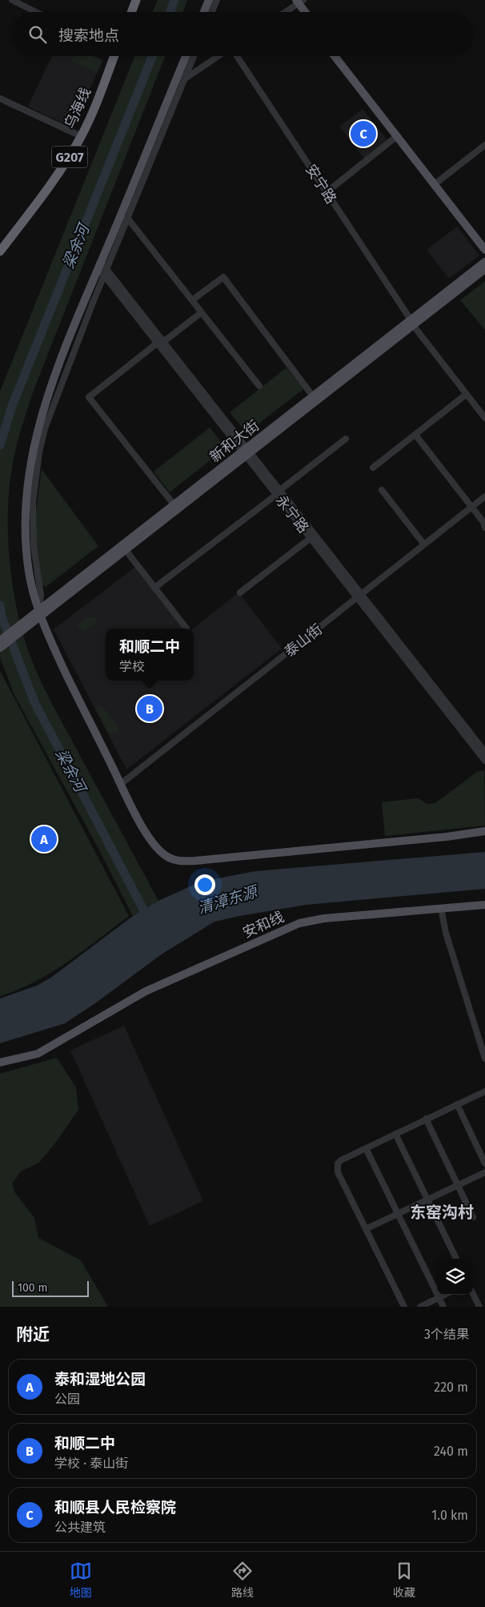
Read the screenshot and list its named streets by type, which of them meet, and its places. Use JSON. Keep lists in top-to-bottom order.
{
  "streets": {
    "highway": ["乌海线", "G207"],
    "main road": ["新和大街", "安和线"],
    "street": ["安宁路", "永宁路", "泰山街"]
  },
  "crossings": [
    ["安宁路", "新和大街"],
    ["新和大街", "永宁路"],
    ["永宁路", "泰山街"]
  ],
  "districts": ["东窑沟村"],
  "water": ["梁余河", "清漳东源"],
  "scale_bar": "100 m",
  "page": {
    "search": "搜索地点",
    "pins": ["C", "B", "A"],
    "popup": ["和顺二中", "学校"],
    "scale": "100 m",
    "heading": ["附近", "3个结果"],
    "list": [
      {
        "mark": "A",
        "name": "泰和湿地公园",
        "note": "公园",
        "value": "220 m"
      },
      {
        "mark": "B",
        "name": "和顺二中",
        "note": "学校 · 泰山街",
        "value": "240 m"
      },
      {
        "mark": "C",
        "name": "和顺县人民检察院",
        "note": "公共建筑",
        "value": "1.0 km"
      }
    ],
    "nav": ["地图", "路线", "收藏"]
  }
}
